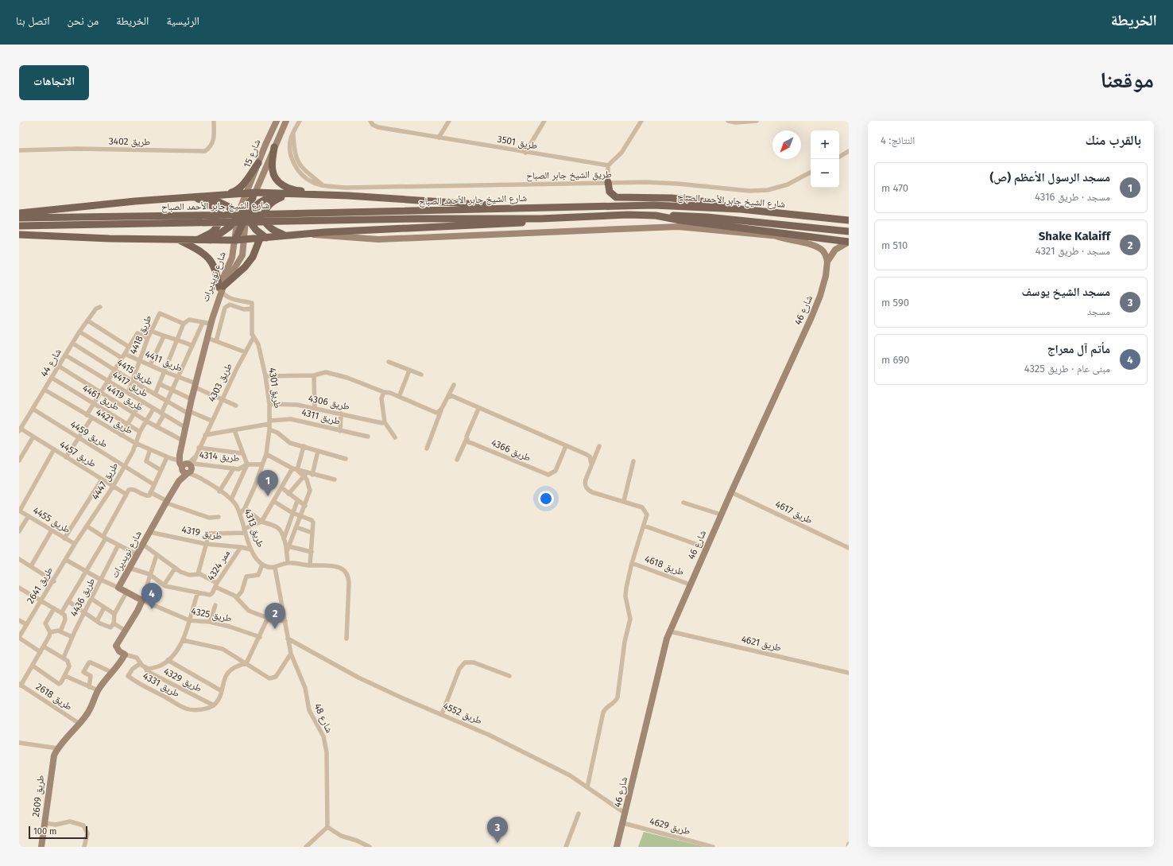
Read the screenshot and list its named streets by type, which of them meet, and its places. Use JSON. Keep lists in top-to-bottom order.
{
  "streets": {
    "main road": ["شارع الشيخ جابر الأحمد الصباح"],
    "street": [
      "طريق 3402",
      "طريق 3501",
      "شارع 15",
      "طريق الشيخ جابر الصباح",
      "شارع نويديرات",
      "شارع 46",
      "طريق 4418",
      "طريق 4411",
      "شارع 44",
      "طريق 4415",
      "طريق 4303",
      "طريق 4417",
      "طريق 4301",
      "طريق 4461",
      "طريق 4419",
      "طريق 4306",
      "طريق 4311",
      "طريق 4421",
      "طريق 4459",
      "طريق 4366",
      "طريق 4457",
      "طريق 4314",
      "طريق 4447",
      "طريق 4617",
      "طريق 4455",
      "طريق 4313",
      "طريق 4319",
      "ممر 4324",
      "طريق 4618",
      "طريق 2641",
      "طريق 4436",
      "طريق 4325",
      "طريق 4621",
      "طريق 4329",
      "طريق 4331",
      "طريق 2618",
      "طريق 4552",
      "شارع 48",
      "طريق 2609",
      "طريق 4629"
    ]
  },
  "crossings": [
    ["شارع 15", "شارع نويديرات"],
    ["شارع الشيخ جابر الأحمد الصباح", "شارع 46"],
    ["شارع نويديرات", "طريق 4411"],
    ["شارع نويديرات", "طريق 4415"],
    ["شارع نويديرات", "طريق 4303"],
    ["شارع نويديرات", "طريق 4417"],
    ["شارع نويديرات", "طريق 4301"],
    ["شارع نويديرات", "طريق 4419"],
    ["شارع نويديرات", "طريق 4421"],
    ["شارع نويديرات", "طريق 4314"],
    ["شارع نويديرات", "طريق 4313"],
    ["شارع نويديرات", "طريق 4319"],
    ["شارع نويديرات", "طريق 4325"],
    ["شارع 46", "طريق 4617"],
    ["شارع 46", "طريق 4618"],
    ["شارع 46", "طريق 4621"],
    ["شارع 46", "طريق 4552"],
    ["شارع 46", "طريق 4629"],
    ["طريق 4418", "طريق 4411"],
    ["طريق 4418", "طريق 4415"],
    ["طريق 4418", "طريق 4417"],
    ["طريق 4411", "طريق 4303"],
    ["شارع 44", "طريق 4415"],
    ["شارع 44", "طريق 4417"],
    ["شارع 44", "طريق 4461"],
    ["شارع 44", "طريق 4419"],
    ["شارع 44", "طريق 4421"],
    ["شارع 44", "طريق 4459"],
    ["شارع 44", "طريق 4457"],
    ["طريق 4303", "طريق 4301"],
    ["طريق 4303", "طريق 4311"],
    ["طريق 4303", "طريق 4314"],
    ["طريق 4303", "طريق 4313"],
    ["طريق 4417", "طريق 4447"],
    ["طريق 4301", "طريق 4306"],
    ["طريق 4301", "طريق 4311"],
    ["طريق 4301", "طريق 4314"],
    ["طريق 4301", "طريق 4313"],
    ["طريق 4461", "طريق 4447"],
    ["طريق 4419", "طريق 4447"],
    ["طريق 4421", "طريق 4447"],
    ["طريق 4459", "طريق 4447"],
    ["طريق 4457", "طريق 4447"],
    ["طريق 4314", "طريق 4313"],
    ["طريق 4447", "طريق 4455"],
    ["طريق 4447", "طريق 2641"],
    ["طريق 4313", "طريق 4319"],
    ["طريق 4313", "شارع 48"],
    ["طريق 4319", "ممر 4324"],
    ["طريق 4319", "شارع 48"],
    ["طريق 4618", "طريق 4552"],
    ["طريق 4329", "طريق 4331"],
    ["طريق 4552", "شارع 48"]
  ],
  "scale_bar": "100 m",
  "north": "bottom left",
  "page": {
    "header": "الخريطة",
    "nav": [
      "الرئيسية",
      "الخريطة",
      "من نحن",
      "اتصل بنا"
    ],
    "title": "موقعنا",
    "buttons": "الاتجاهات",
    "heading": ["بالقرب منك", "النتائج: 4"],
    "map_buttons": ["+", "−"],
    "list": [
      {
        "mark": "1",
        "name": "مسجد الرسول الأعظم (ص)",
        "note": "مسجد · طريق 4316",
        "value": "470 m"
      },
      {
        "mark": "2",
        "name": "Shake Kalaiff",
        "note": "مسجد · طريق 4321",
        "value": "510 m"
      },
      {
        "mark": "3",
        "name": "مسجد الشيخ يوسف",
        "note": "مسجد",
        "value": "590 m"
      },
      {
        "mark": "4",
        "name": "مأتم آل معراج",
        "note": "مبنى عام · طريق 4325",
        "value": "690 m"
      }
    ],
    "pins": [
      "1",
      "4",
      "2",
      "3"
    ],
    "scale": "100 m"
  }
}
